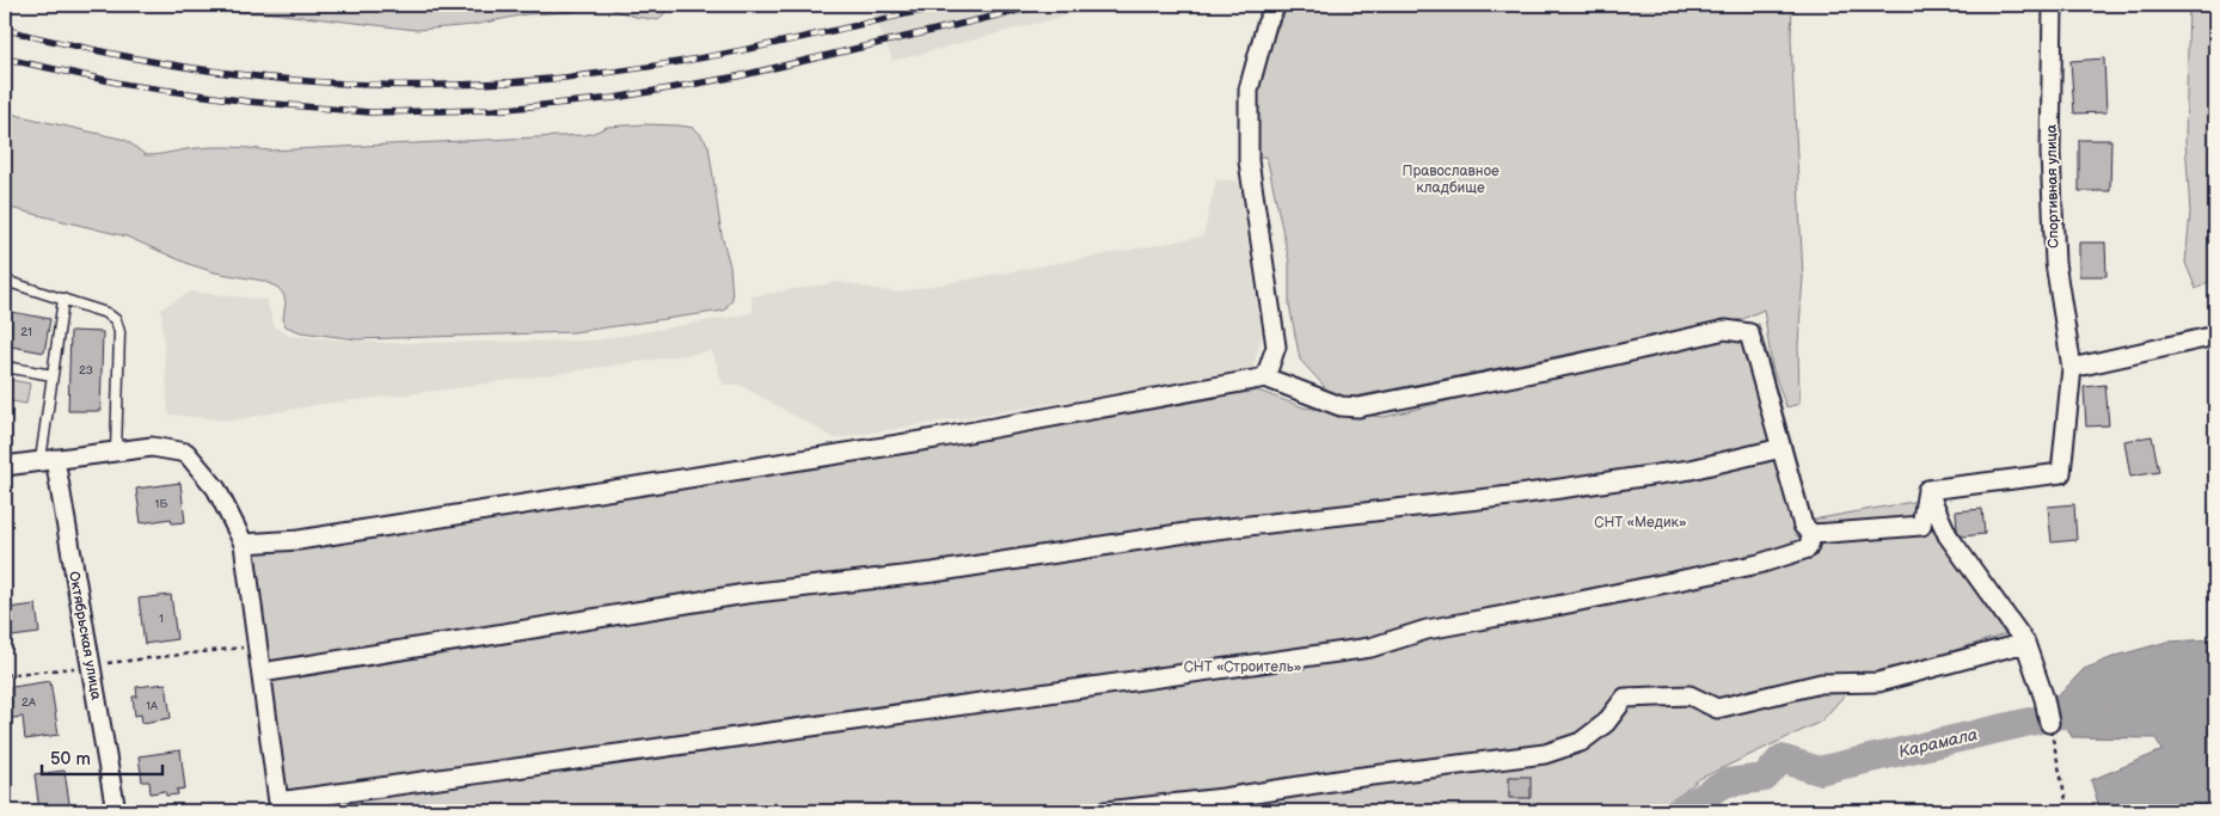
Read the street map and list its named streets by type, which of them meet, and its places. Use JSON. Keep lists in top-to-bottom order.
{
  "streets": {
    "street": ["Спортивная улица", "Октябрьская улица"]
  },
  "water": ["Карамала"],
  "parks": ["Православное кладбище", "СНТ «Медик»", "СНТ «Строитель»"],
  "house_numbers": [
    "21",
    "23",
    "1Б",
    "1",
    "2А",
    "1А"
  ],
  "scale_bar": "50 m"
}
